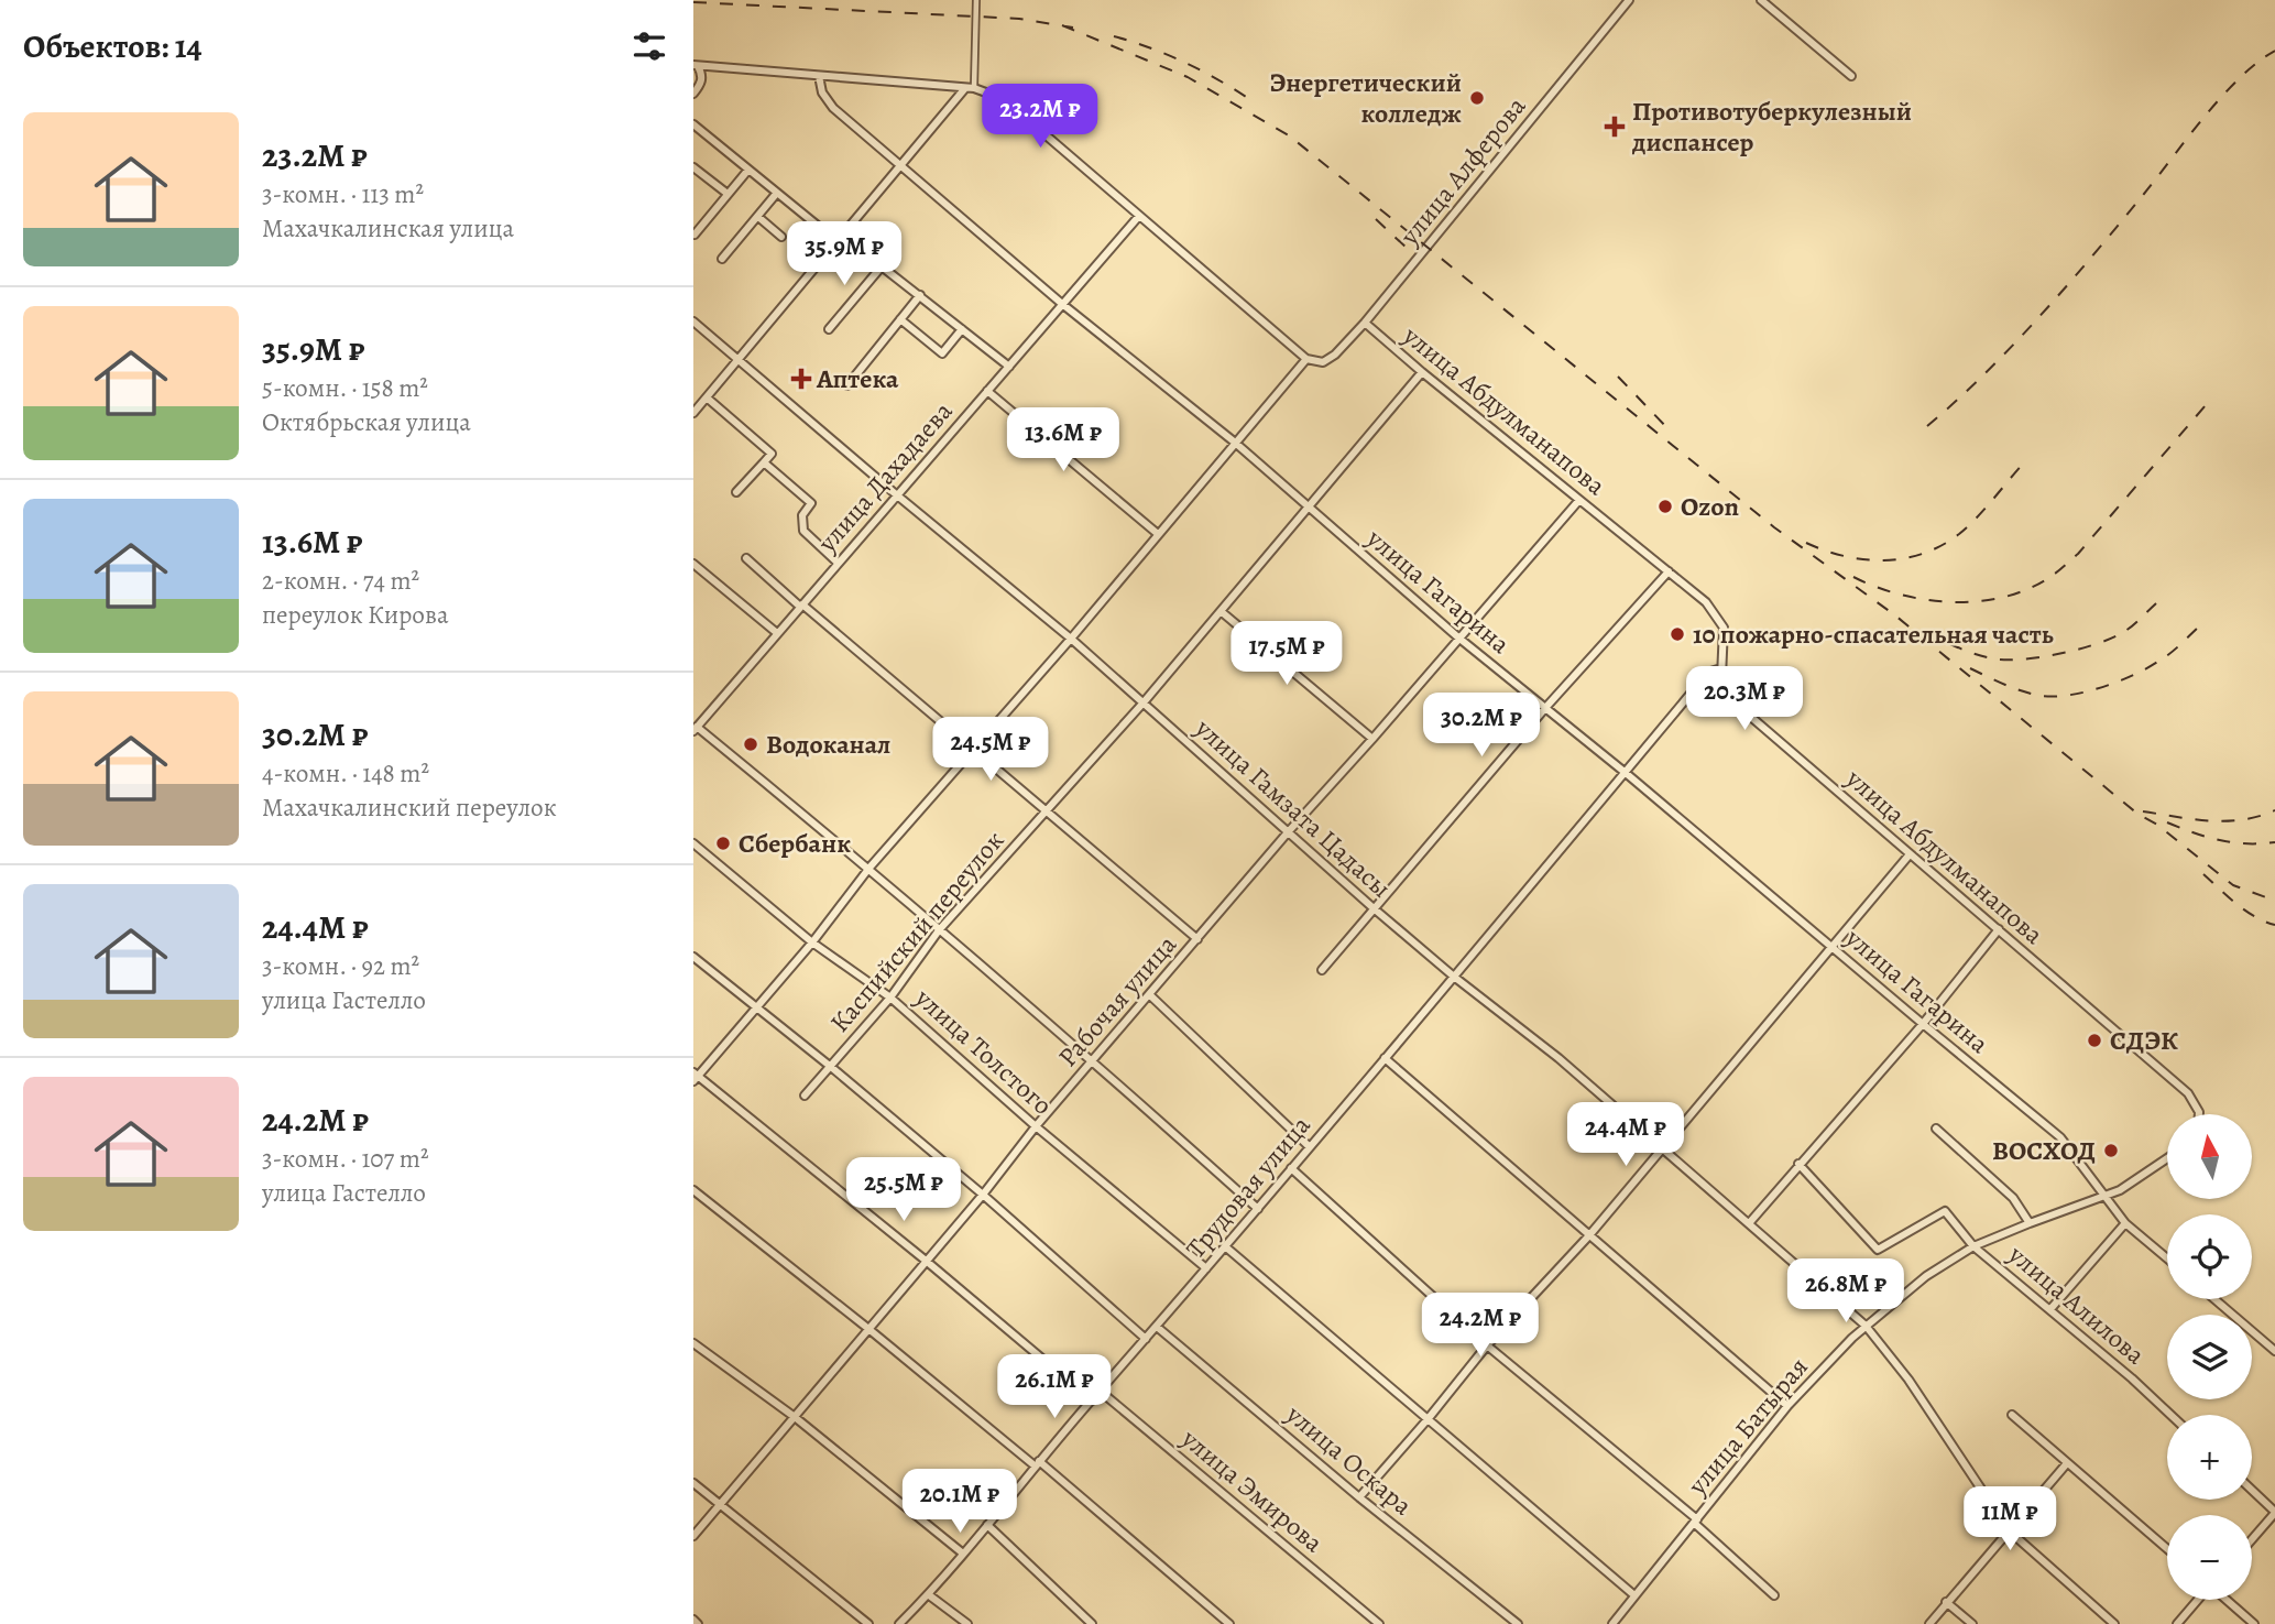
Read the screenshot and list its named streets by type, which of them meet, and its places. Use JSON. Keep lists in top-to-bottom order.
{
  "streets": {
    "street": [
      "улица Алферова",
      "улица Абдулманапова",
      "улица Дахадаева",
      "улица Гагарина",
      "улица Гамзата Цадасы",
      "Каспийский переулок",
      "Рабочая улица",
      "улица Толстого",
      "Трудовая улица",
      "улица Алилова",
      "улица Батырая",
      "улица Оскара",
      "улица Эмирова"
    ]
  },
  "crossings": [
    ["улица Алферова", "улица Абдулманапова"],
    ["улица Абдулманапова", "Каспийский переулок"],
    ["улица Абдулманапова", "Рабочая улица"],
    ["улица Абдулманапова", "Трудовая улица"],
    ["улица Дахадаева", "улица Гагарина"],
    ["улица Дахадаева", "улица Гамзата Цадасы"],
    ["улица Гагарина", "Каспийский переулок"],
    ["улица Гагарина", "Рабочая улица"],
    ["улица Гагарина", "Трудовая улица"],
    ["улица Гагарина", "улица Батырая"],
    ["улица Гамзата Цадасы", "Каспийский переулок"],
    ["улица Гамзата Цадасы", "Рабочая улица"],
    ["улица Гамзата Цадасы", "Трудовая улица"],
    ["улица Гамзата Цадасы", "улица Батырая"],
    ["Каспийский переулок", "улица Толстого"],
    ["Рабочая улица", "улица Толстого"],
    ["улица Толстого", "Трудовая улица"],
    ["Трудовая улица", "улица Оскара"],
    ["Трудовая улица", "улица Эмирова"],
    ["улица Алилова", "улица Батырая"]
  ],
  "places": {
    "other": [
      "Энергетический колледж",
      "Ozon",
      "10 пожарно-спасательная часть",
      "Водоканал",
      "Сбербанк",
      "СДЭК",
      "ВОСХОД"
    ],
    "health": ["Противотуберкулезный диспансер", "Аптека"]
  },
  "north": "top",
  "page": {
    "heading": "Объектов: 14",
    "price": [
      "23.2M ₽",
      "35.9M ₽",
      "13.6M ₽",
      "17.5M ₽",
      "20.3M ₽",
      "30.2M ₽",
      "24.5M ₽",
      "24.4M ₽",
      "25.5M ₽",
      "26.8M ₽",
      "24.2M ₽",
      "26.1M ₽",
      "20.1M ₽",
      "11M ₽"
    ],
    "list": [
      {
        "name": "23.2M ₽",
        "note": "3-комн. · 113 m² · Махачкалинская улица"
      },
      {
        "name": "35.9M ₽",
        "note": "5-комн. · 158 m² · Октябрьская улица"
      },
      {
        "name": "13.6M ₽",
        "note": "2-комн. · 74 m² · переулок Кирова"
      },
      {
        "name": "30.2M ₽",
        "note": "4-комн. · 148 m² · Махачкалинский переулок"
      },
      {
        "name": "24.4M ₽",
        "note": "3-комн. · 92 m² · улица Гастелло"
      },
      {
        "name": "24.2M ₽",
        "note": "3-комн. · 107 m² · улица Гастелло"
      }
    ],
    "map_buttons": ["+", "−"]
  }
}
